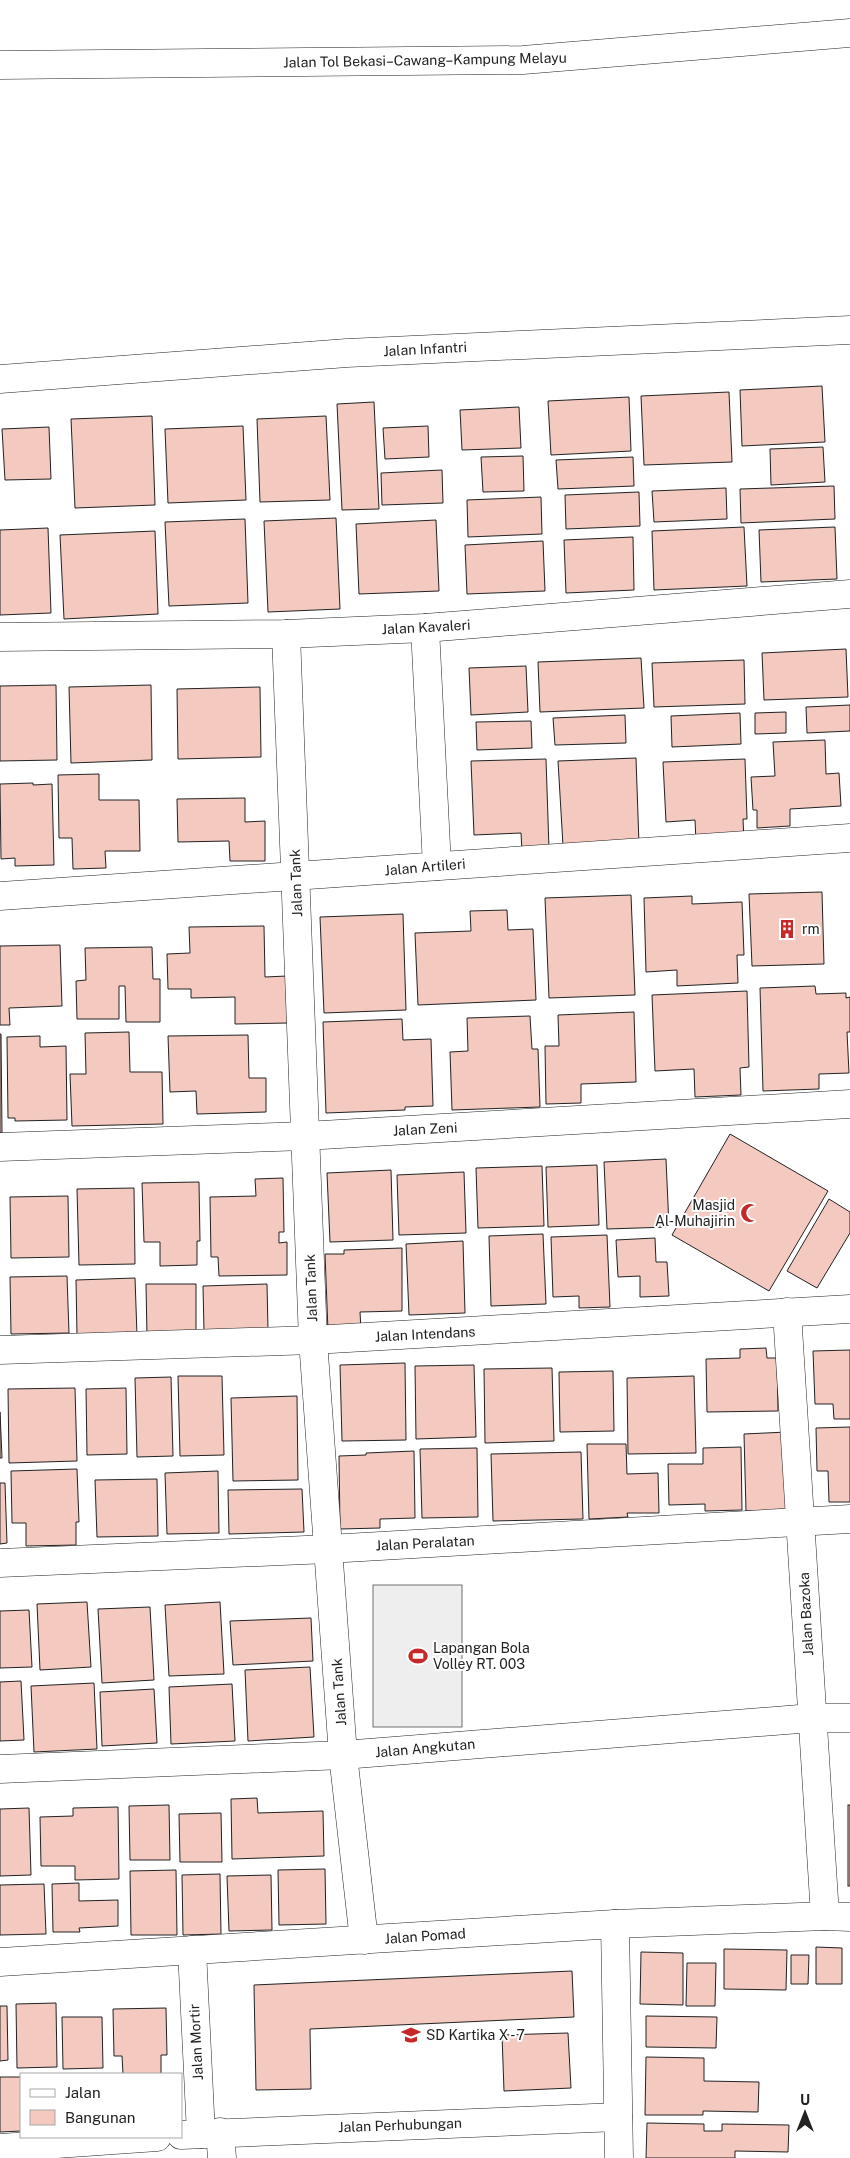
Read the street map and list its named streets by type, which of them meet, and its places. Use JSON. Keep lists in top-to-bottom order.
{
  "streets": {
    "main road": [
      "Jalan Tol Bekasi–Cawang–Kampung Melayu",
      "Jalan Infantri",
      "Jalan Kavaleri",
      "Jalan Artileri",
      "Jalan Tank",
      "Jalan Zeni",
      "Jalan Intendans",
      "Jalan Peralatan",
      "Jalan Bazoka",
      "Jalan Angkutan",
      "Jalan Pomad",
      "Jalan Mortir",
      "Jalan Perhubungan"
    ]
  },
  "crossings": [
    ["Jalan Kavaleri", "Jalan Tank"],
    ["Jalan Artileri", "Jalan Tank"],
    ["Jalan Tank", "Jalan Zeni"],
    ["Jalan Tank", "Jalan Intendans"],
    ["Jalan Tank", "Jalan Peralatan"],
    ["Jalan Tank", "Jalan Angkutan"],
    ["Jalan Tank", "Jalan Pomad"],
    ["Jalan Intendans", "Jalan Bazoka"],
    ["Jalan Peralatan", "Jalan Bazoka"],
    ["Jalan Bazoka", "Jalan Angkutan"],
    ["Jalan Bazoka", "Jalan Pomad"],
    ["Jalan Pomad", "Jalan Mortir"],
    ["Jalan Mortir", "Jalan Perhubungan"]
  ],
  "places": {
    "building": ["rm"],
    "mosque": ["Masjid Al-Muhajirin"],
    "sports": ["Lapangan Bola Volley RT. 003"],
    "school or university": ["SD Kartika X - 7"]
  },
  "legend": ["Jalan", "Bangunan"],
  "north": "top"
}
